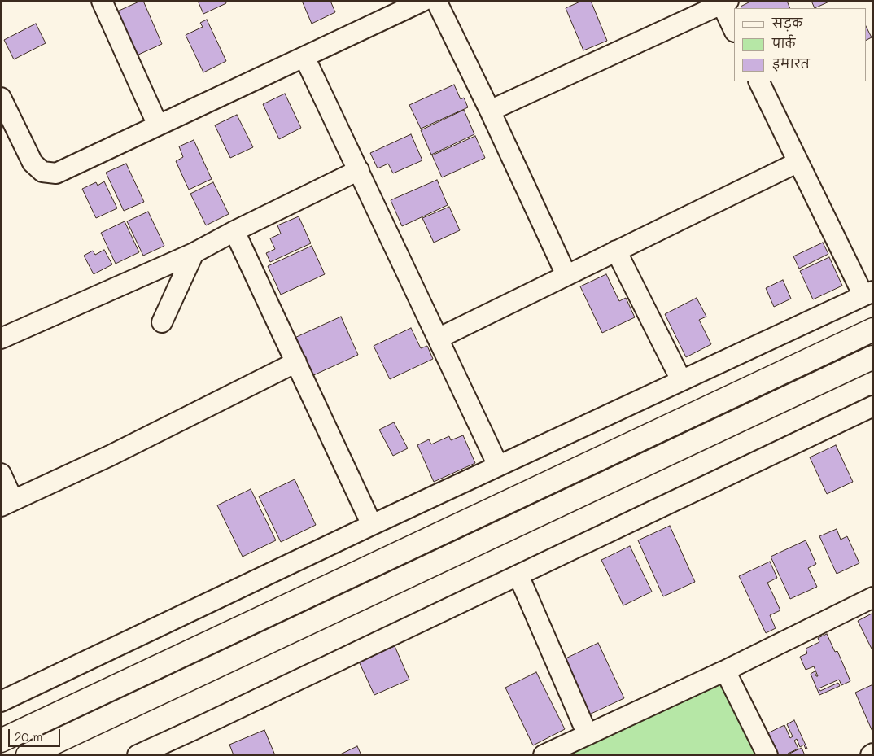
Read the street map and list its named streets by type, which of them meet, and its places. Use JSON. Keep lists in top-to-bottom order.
{
  "legend": ["सड़क", "पार्क", "इमारत"],
  "scale_bar": "20 m"
}
